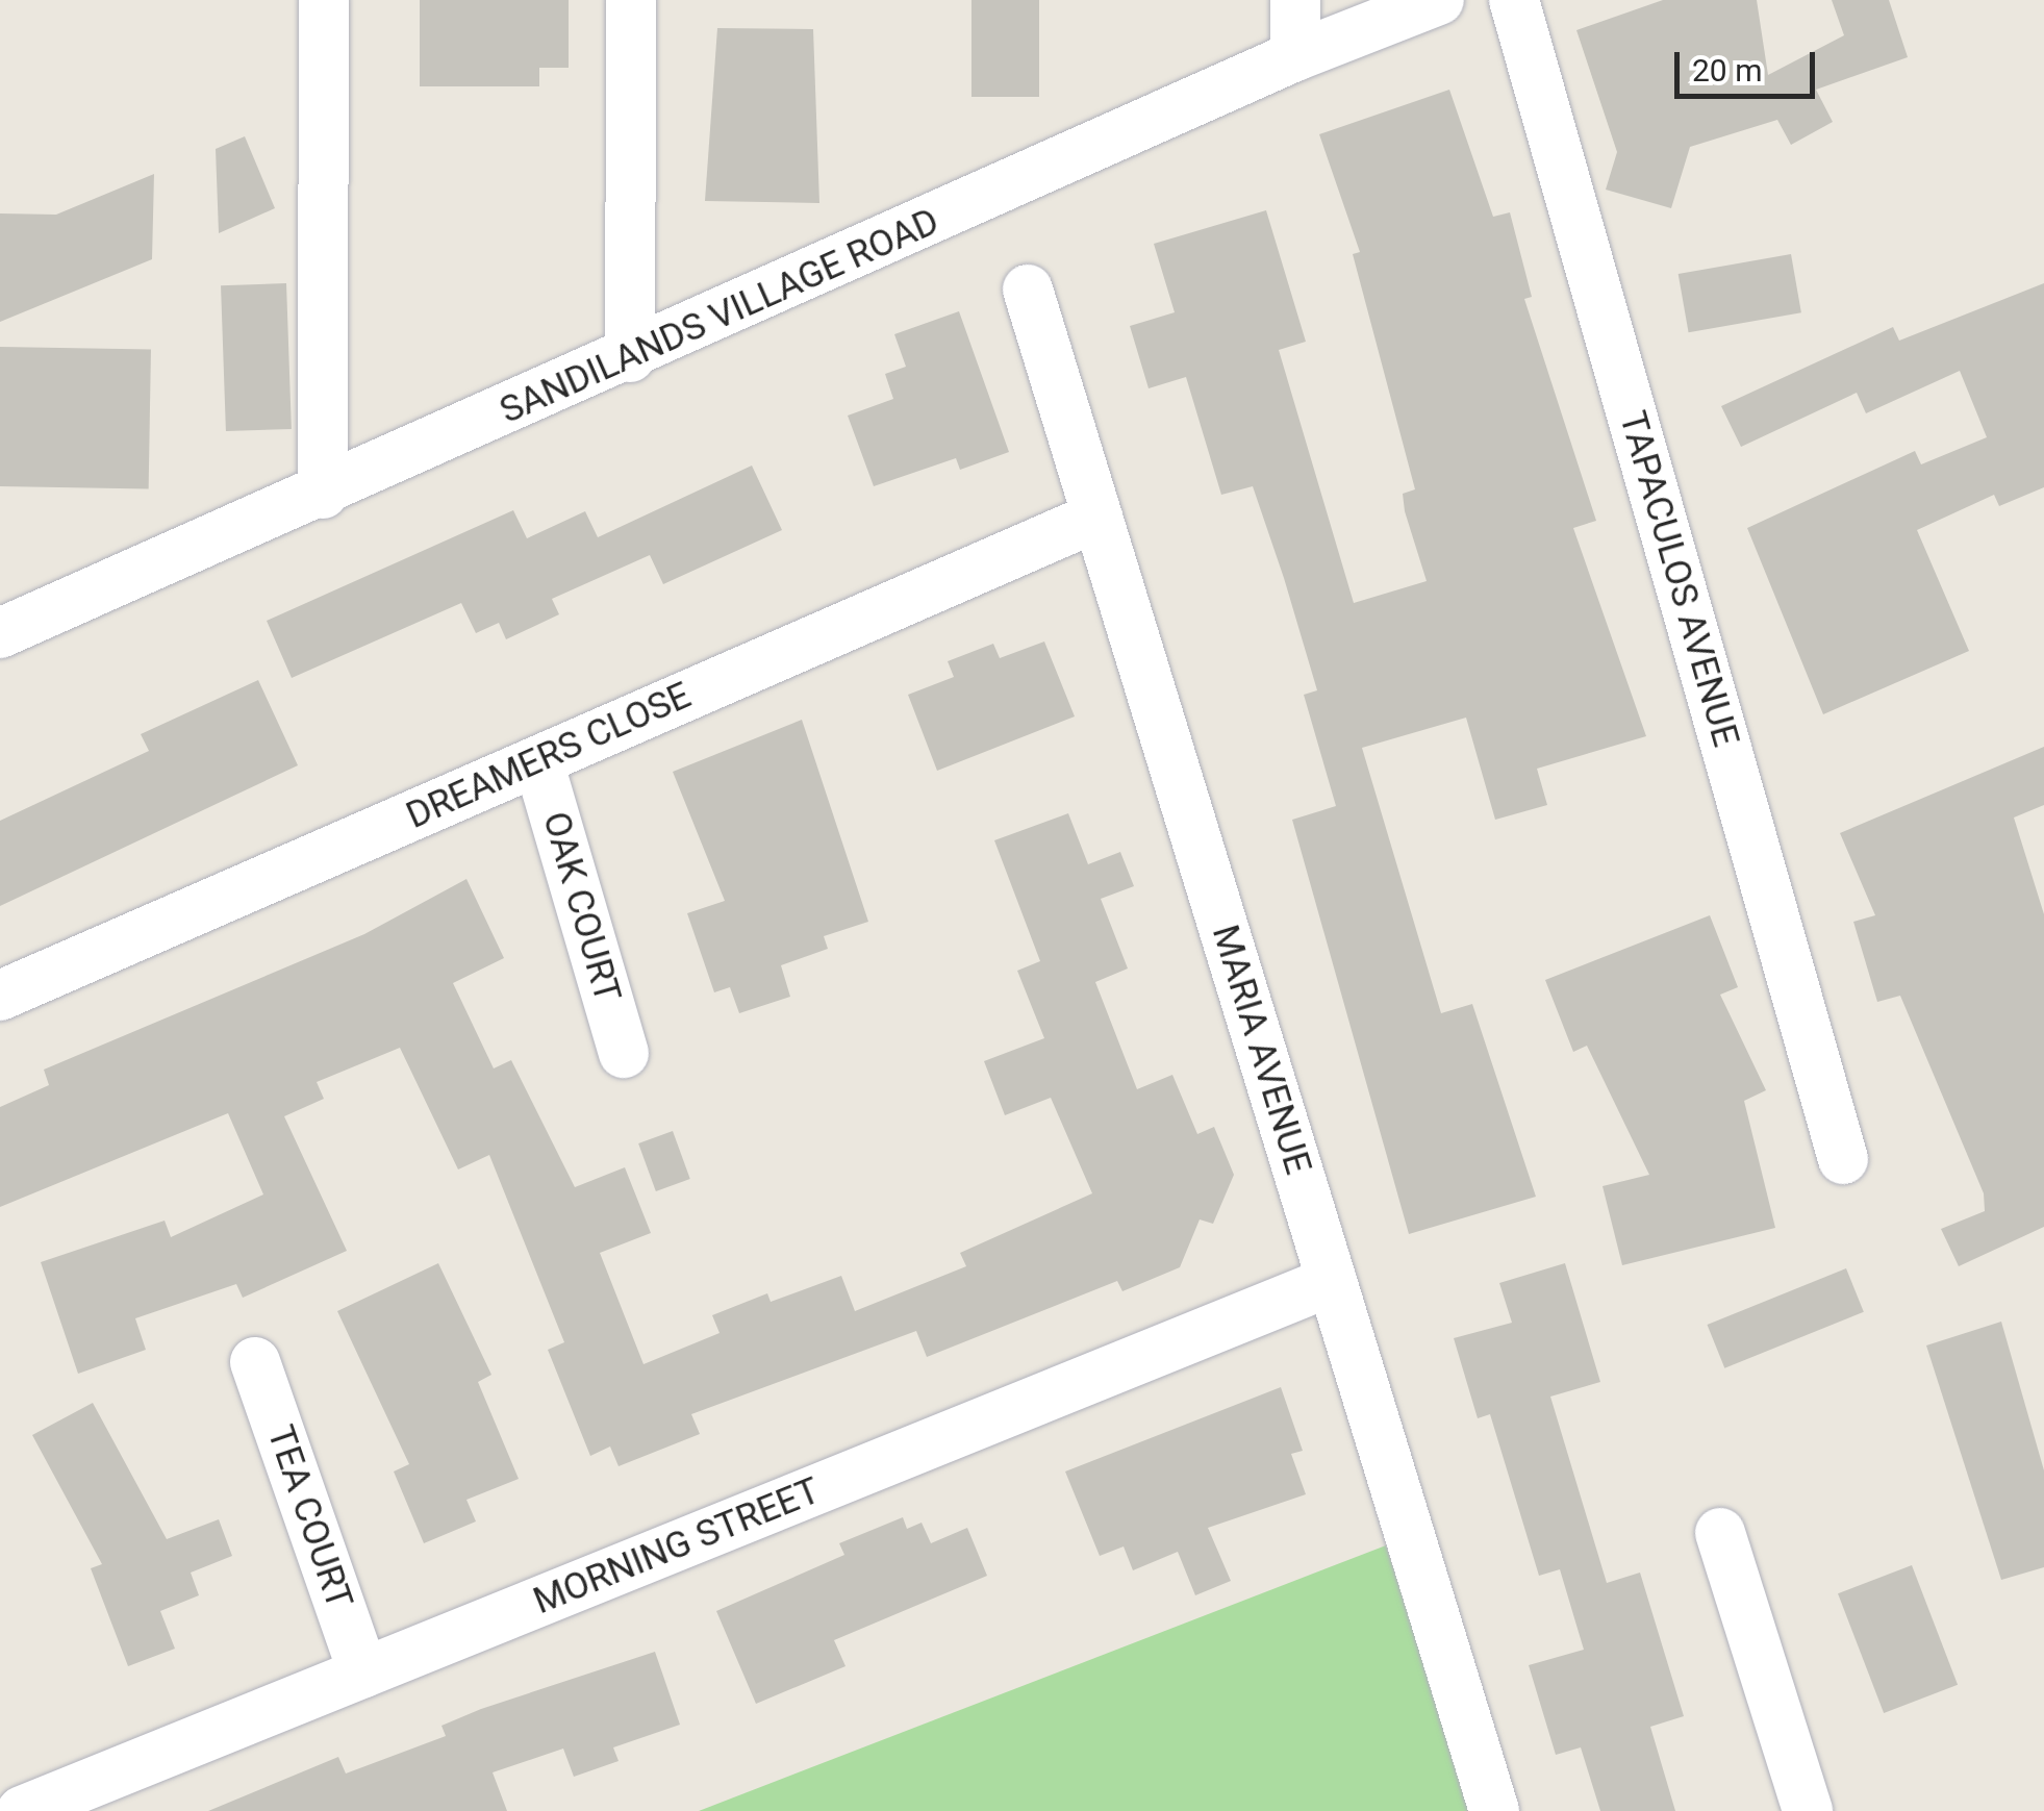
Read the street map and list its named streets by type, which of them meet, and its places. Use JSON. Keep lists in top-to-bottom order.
{
  "streets": {
    "street": [
      "SANDILANDS VILLAGE ROAD",
      "TAPACULOS AVENUE",
      "DREAMERS CLOSE",
      "OAK COURT",
      "MARIA AVENUE",
      "TEA COURT",
      "MORNING STREET"
    ]
  },
  "crossings": [
    ["DREAMERS CLOSE", "OAK COURT"],
    ["DREAMERS CLOSE", "MARIA AVENUE"],
    ["MARIA AVENUE", "MORNING STREET"],
    ["TEA COURT", "MORNING STREET"]
  ],
  "scale_bar": "20 m"
}
